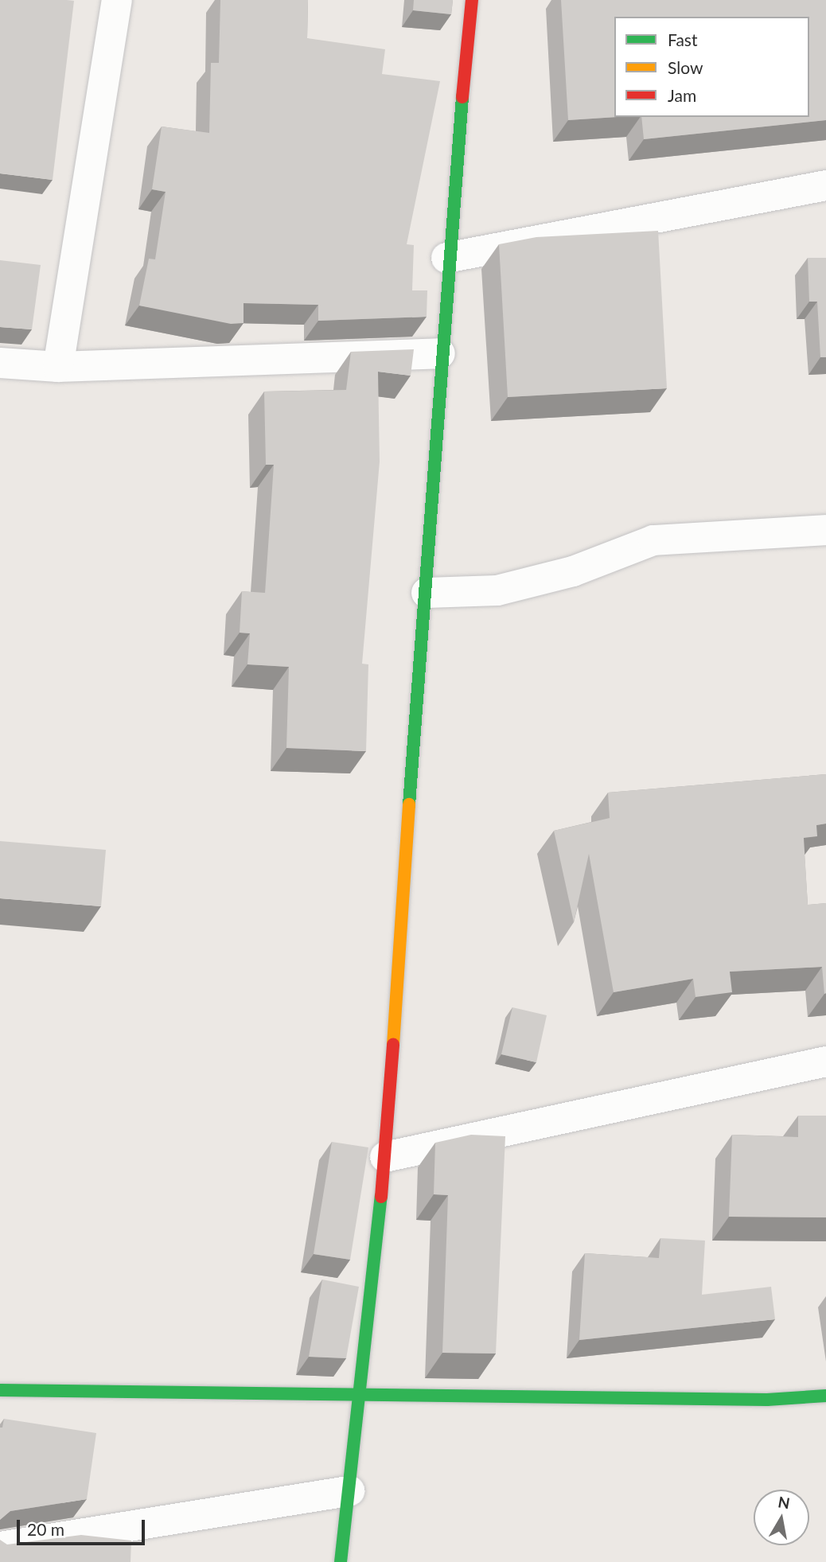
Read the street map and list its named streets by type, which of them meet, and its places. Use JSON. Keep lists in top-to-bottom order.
{
  "legend": ["Fast", "Slow", "Jam"],
  "scale_bar": "20 m",
  "north": "top"
}
